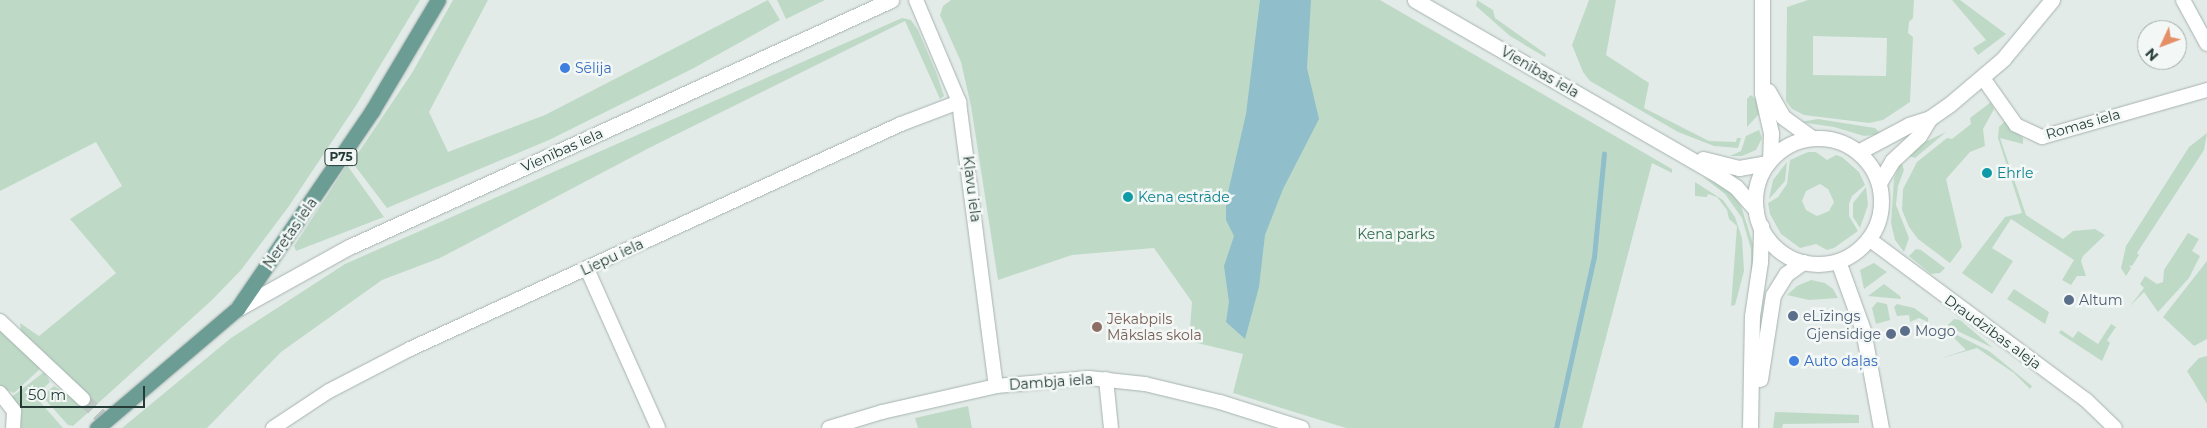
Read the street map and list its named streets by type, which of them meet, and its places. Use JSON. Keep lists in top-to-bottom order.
{
  "streets": {
    "main road": ["Vienības iela", "P75", "Neretas iela"],
    "street": [
      "Romas iela",
      "Kļavu iela",
      "Liepu iela",
      "Draudzības aleja",
      "Dambja iela"
    ]
  },
  "crossings": [
    ["Vienības iela", "Neretas iela"],
    ["Kļavu iela", "Liepu iela"],
    ["Kļavu iela", "Dambja iela"]
  ],
  "parks": ["Kena parks"],
  "places": [
    "Sēlija",
    "Ehrle",
    "Kena estrāde",
    "Altum",
    "eLīzings",
    "Jēkabpils Mākslas skola",
    "Mogo",
    "Gjensidige",
    "Auto daļas"
  ],
  "scale_bar": "50 m",
  "north": "bottom left"
}
